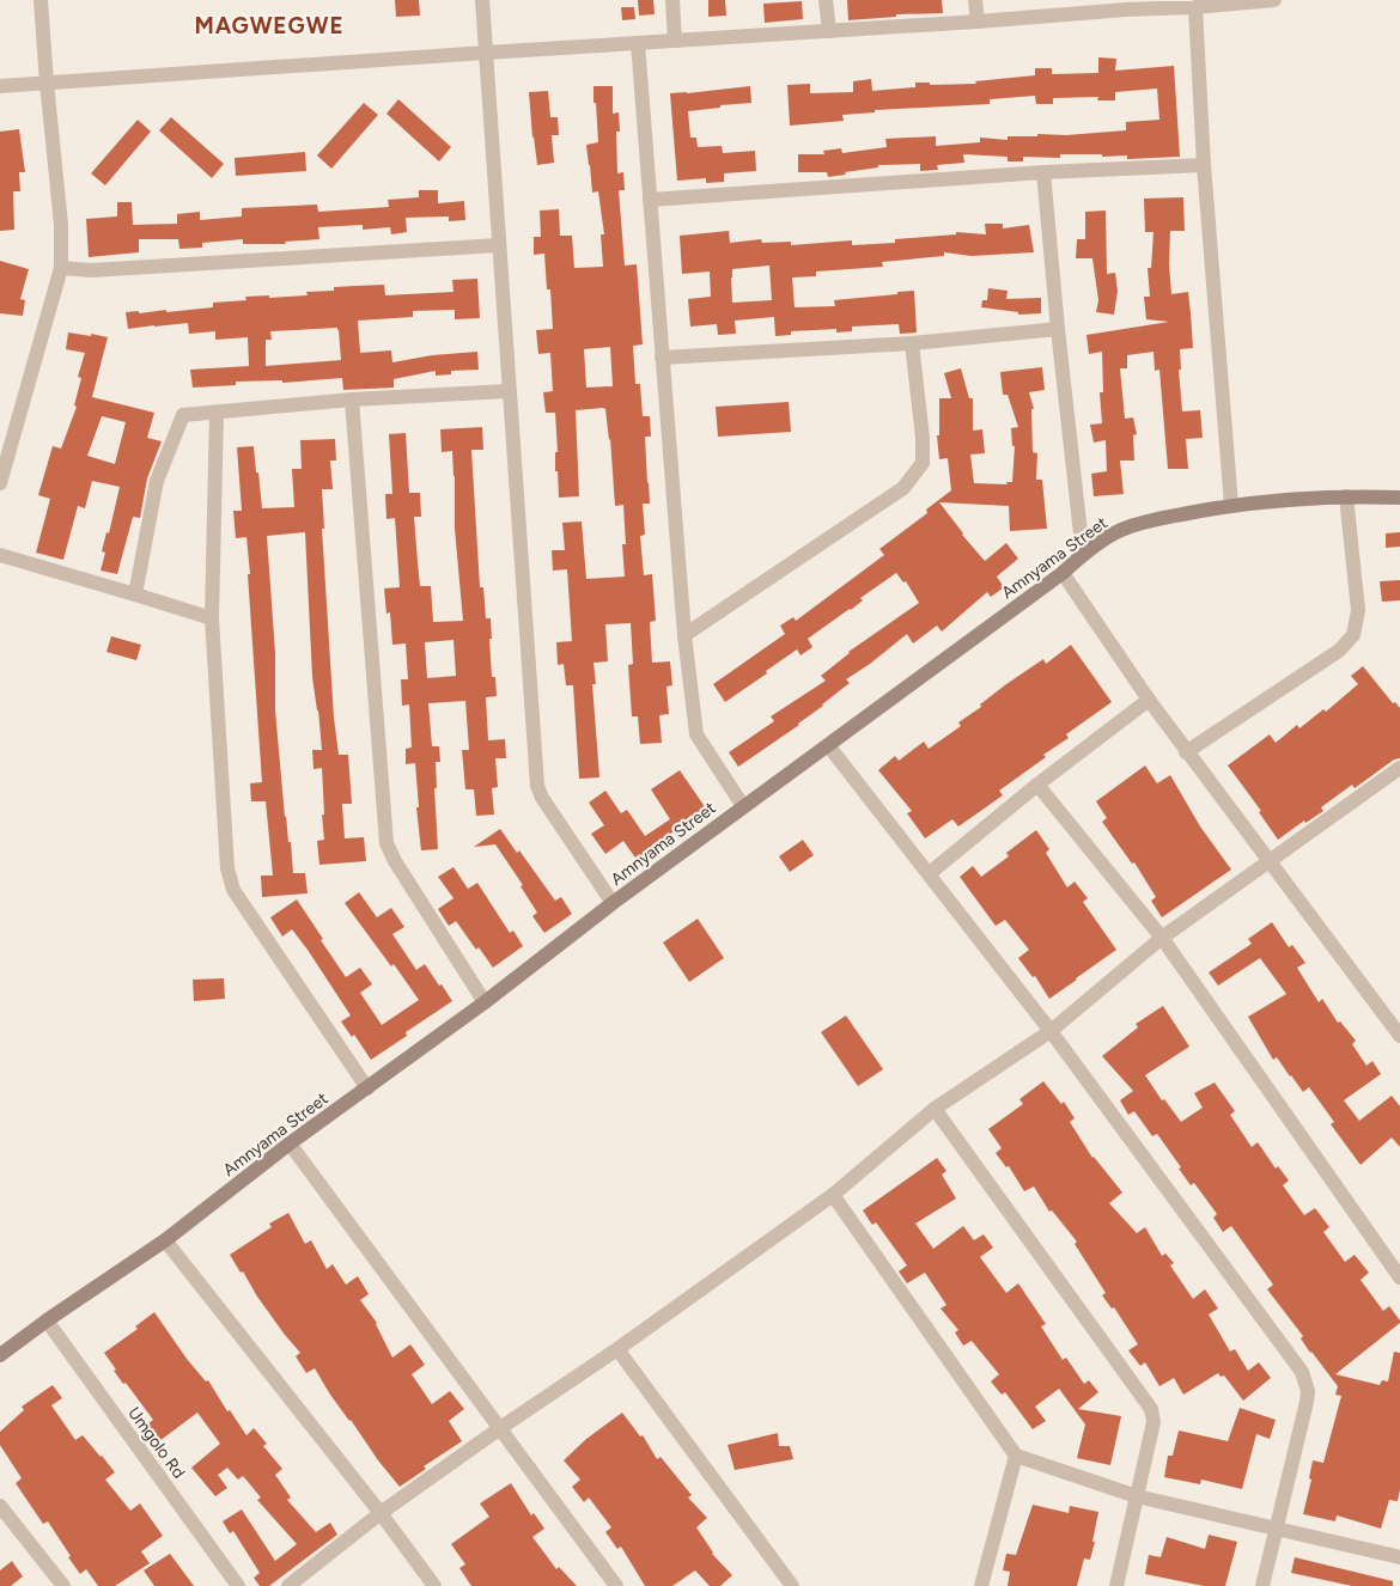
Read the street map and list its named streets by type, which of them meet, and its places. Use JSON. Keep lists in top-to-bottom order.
{
  "streets": {
    "street": ["Amnyama Street", "Umgolo Rd"]
  },
  "crossings": [
    ["Amnyama Street", "Umgolo Rd"]
  ],
  "districts": ["MAGWEGWE"]
}
